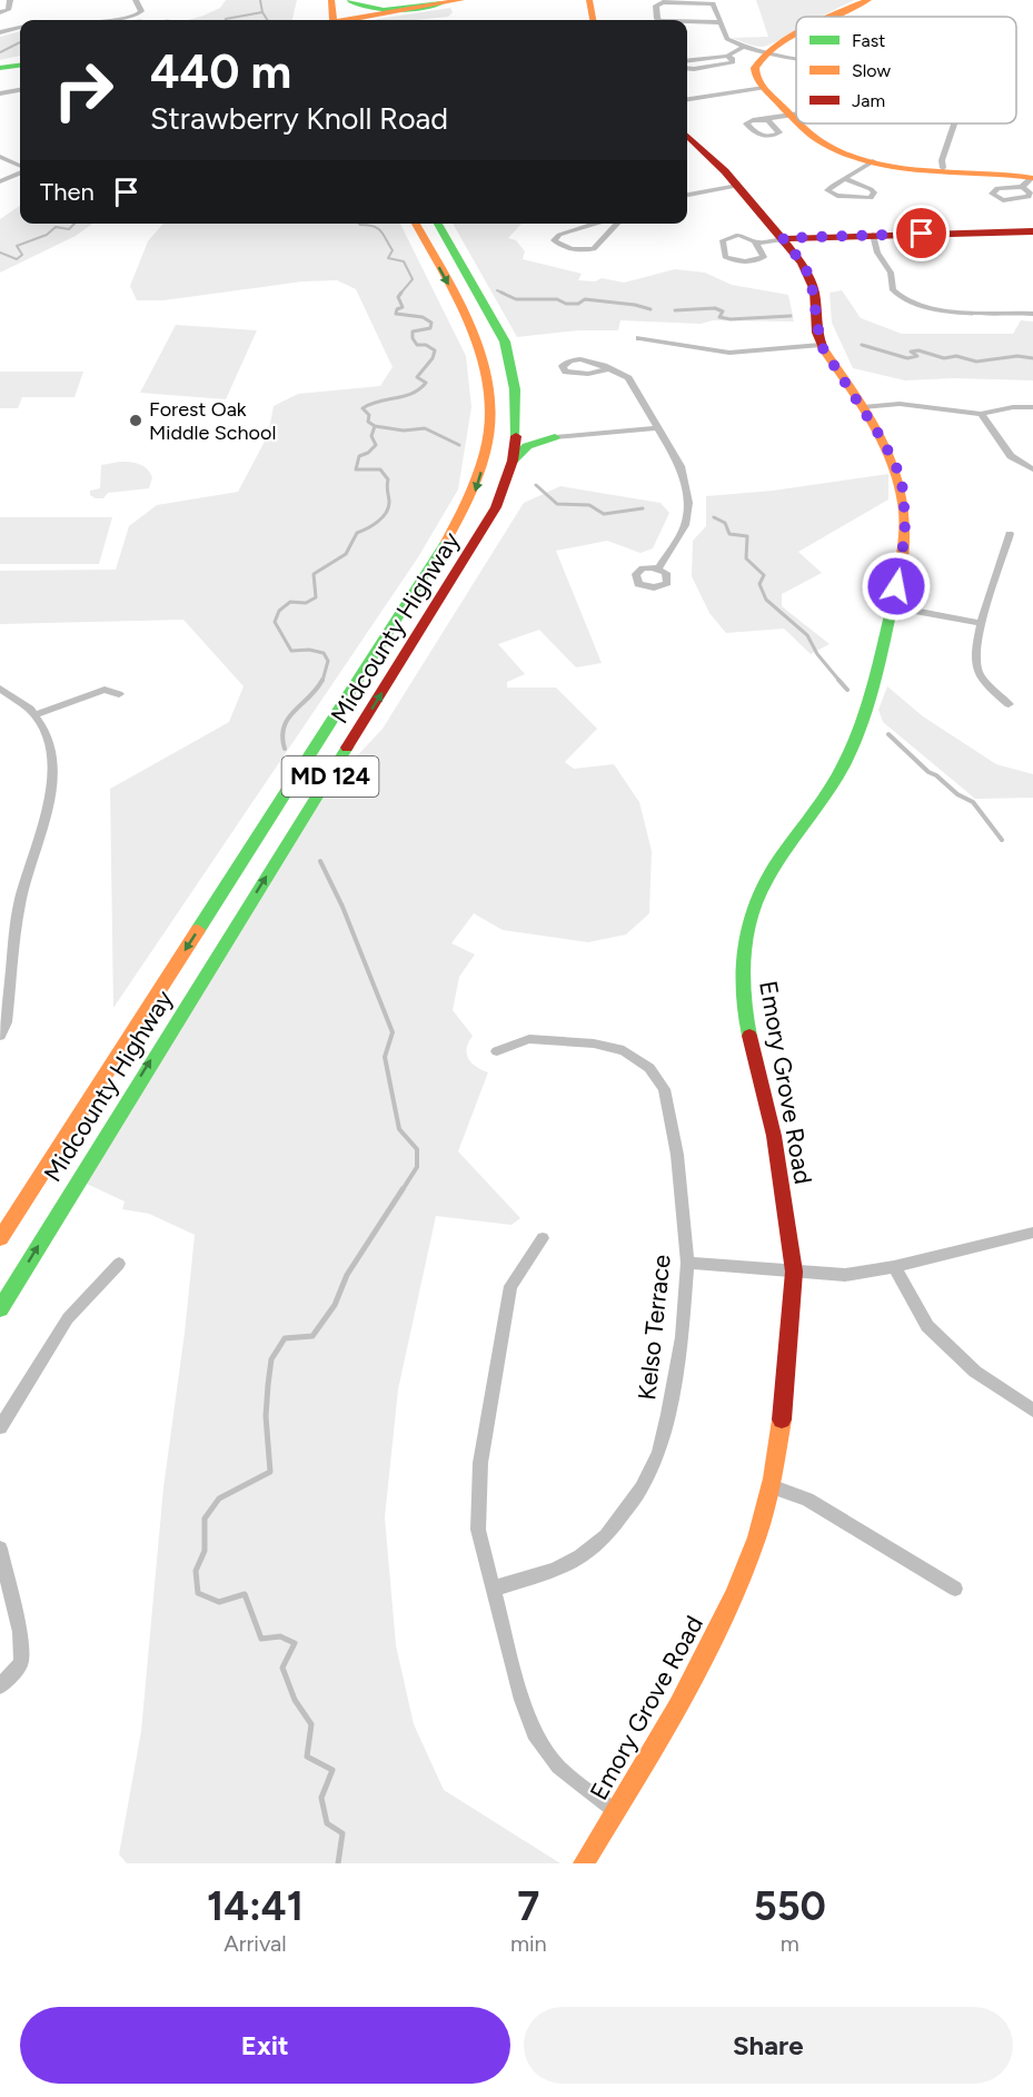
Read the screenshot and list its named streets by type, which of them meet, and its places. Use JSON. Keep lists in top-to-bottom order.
{
  "streets": {
    "street": [
      "Midcounty Highway",
      "MD 124",
      "Emory Grove Road",
      "Kelso Terrace"
    ]
  },
  "places": ["Forest Oak Middle School"],
  "legend": ["Fast", "Slow", "Jam"],
  "page": {
    "turn": ["440 m", "Strawberry Knoll Road"],
    "then": "Then",
    "eta": [
      "14:41",
      "Arrival",
      "7",
      "min",
      "550",
      "m"
    ],
    "buttons": ["Exit", "Share"]
  }
}
